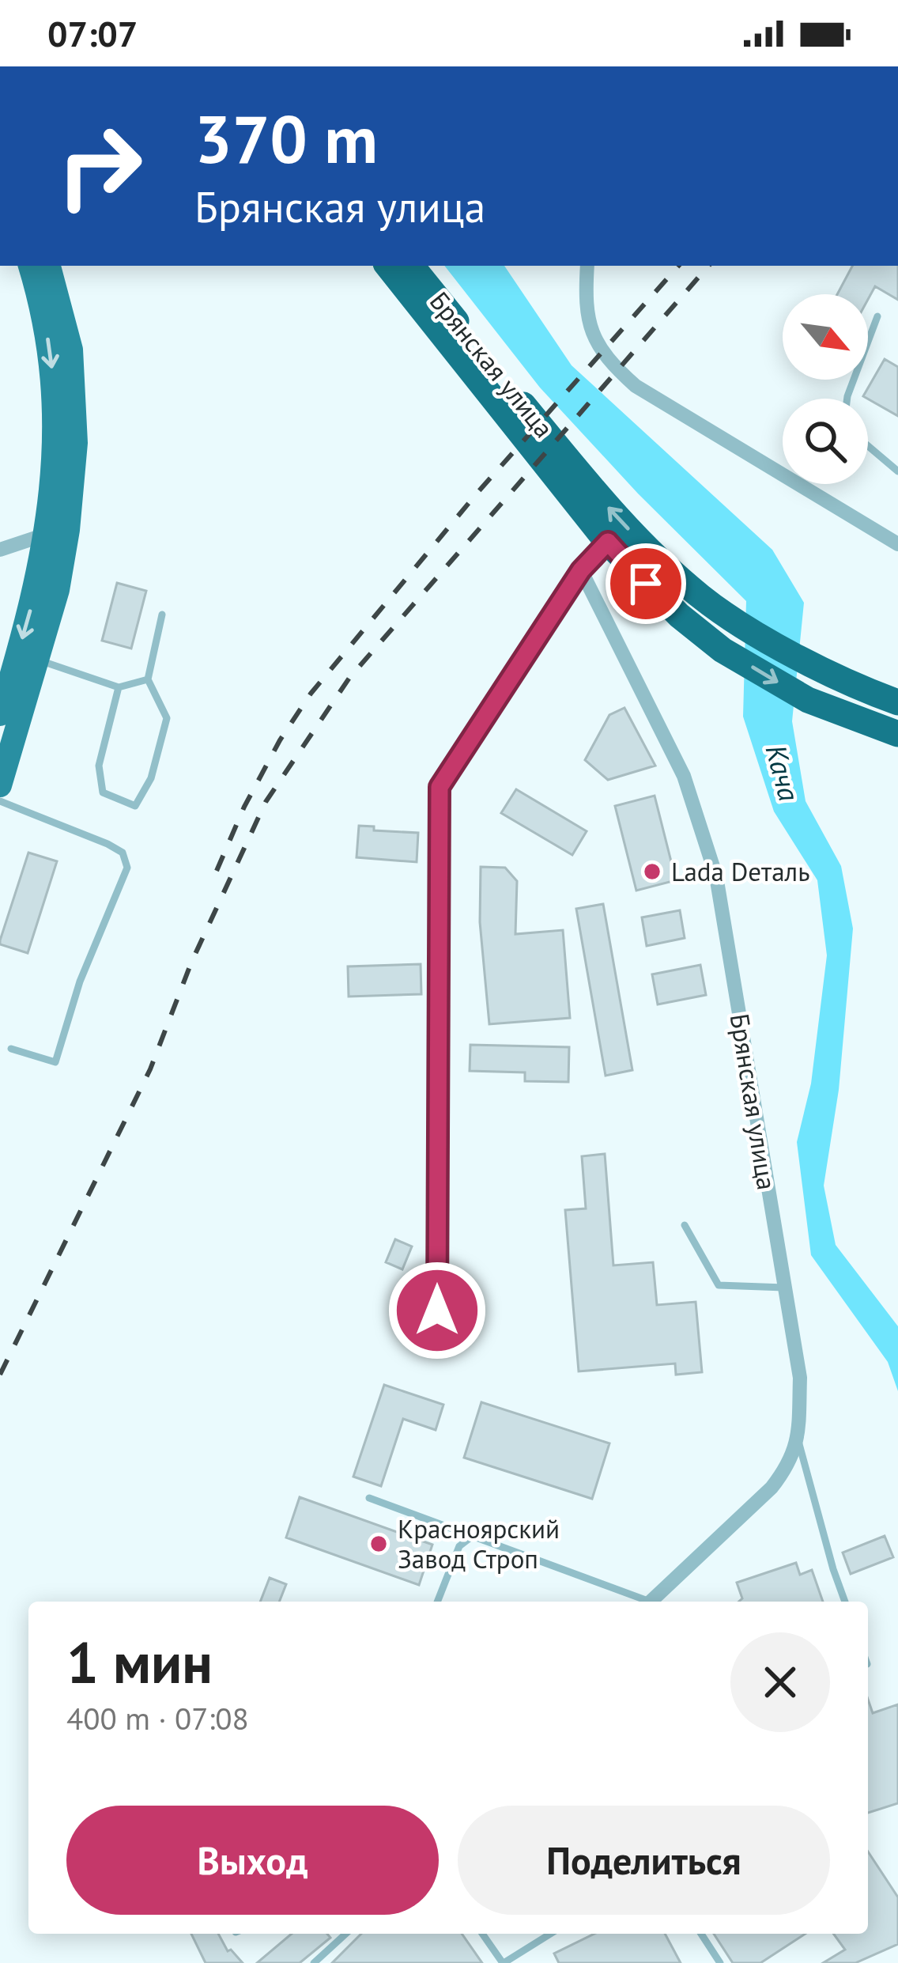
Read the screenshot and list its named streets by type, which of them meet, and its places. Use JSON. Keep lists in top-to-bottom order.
{
  "streets": {
    "highway": ["Брянская улица"]
  },
  "water": ["Кача"],
  "places": ["Lada Dеталь", "Красноярский Завод Строп"],
  "north": "bottom right",
  "page": {
    "status": "07:07",
    "turn": ["370 m", "Брянская улица"],
    "heading": ["1 мин", "400 m · 07:08"],
    "buttons": ["Выход", "Поделиться"]
  }
}
